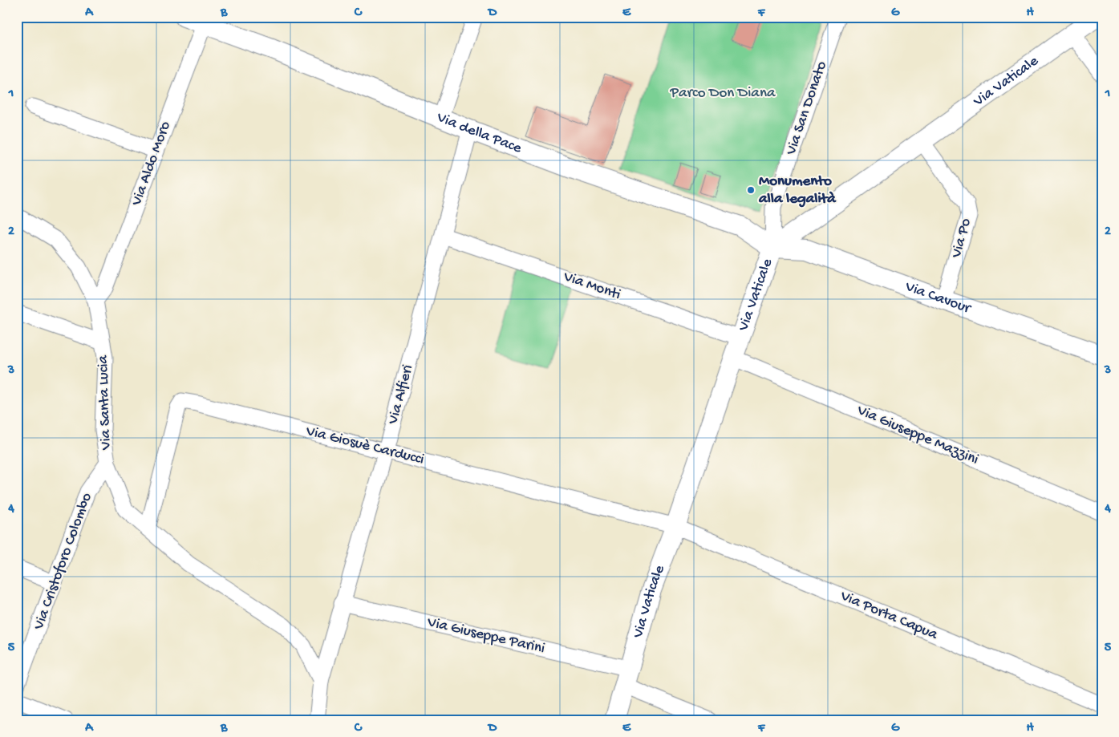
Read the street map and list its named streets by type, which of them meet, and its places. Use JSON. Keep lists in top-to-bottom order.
{
  "streets": {
    "street": [
      "Via Vaticale",
      "Via San Donato",
      "Via della Pace",
      "Via Aldo Moro",
      "Via Po",
      "Via Monti",
      "Via Cavour",
      "Via Alfieri",
      "Via Santa Lucia",
      "Via Giuseppe Mazzini",
      "Via Giosuè Carducci",
      "Via Cristoforo Colombo",
      "Via Porta Capua",
      "Via Giuseppe Parini"
    ]
  },
  "crossings": [
    ["Via Vaticale", "Via San Donato"],
    ["Via Vaticale", "Via della Pace"],
    ["Via Vaticale", "Via Po"],
    ["Via Vaticale", "Via Monti"],
    ["Via Vaticale", "Via Cavour"],
    ["Via Vaticale", "Via Giuseppe Mazzini"],
    ["Via Vaticale", "Via Giosuè Carducci"],
    ["Via Vaticale", "Via Porta Capua"],
    ["Via Vaticale", "Via Giuseppe Parini"],
    ["Via San Donato", "Via della Pace"],
    ["Via San Donato", "Via Cavour"],
    ["Via della Pace", "Via Aldo Moro"],
    ["Via della Pace", "Via Cavour"],
    ["Via della Pace", "Via Alfieri"],
    ["Via Aldo Moro", "Via Santa Lucia"],
    ["Via Po", "Via Cavour"],
    ["Via Monti", "Via Alfieri"],
    ["Via Alfieri", "Via Santa Lucia"],
    ["Via Alfieri", "Via Giosuè Carducci"],
    ["Via Alfieri", "Via Giuseppe Parini"],
    ["Via Santa Lucia", "Via Giosuè Carducci"],
    ["Via Santa Lucia", "Via Cristoforo Colombo"],
    ["Via Giosuè Carducci", "Via Porta Capua"]
  ],
  "parks": ["Parco Don Diana"],
  "places": ["Monumento alla legalità"],
  "grid": {
    "columns": [
      "A",
      "B",
      "C",
      "D",
      "E",
      "F",
      "G",
      "H"
    ],
    "rows": [
      "1",
      "2",
      "3",
      "4",
      "5"
    ]
  }
}
